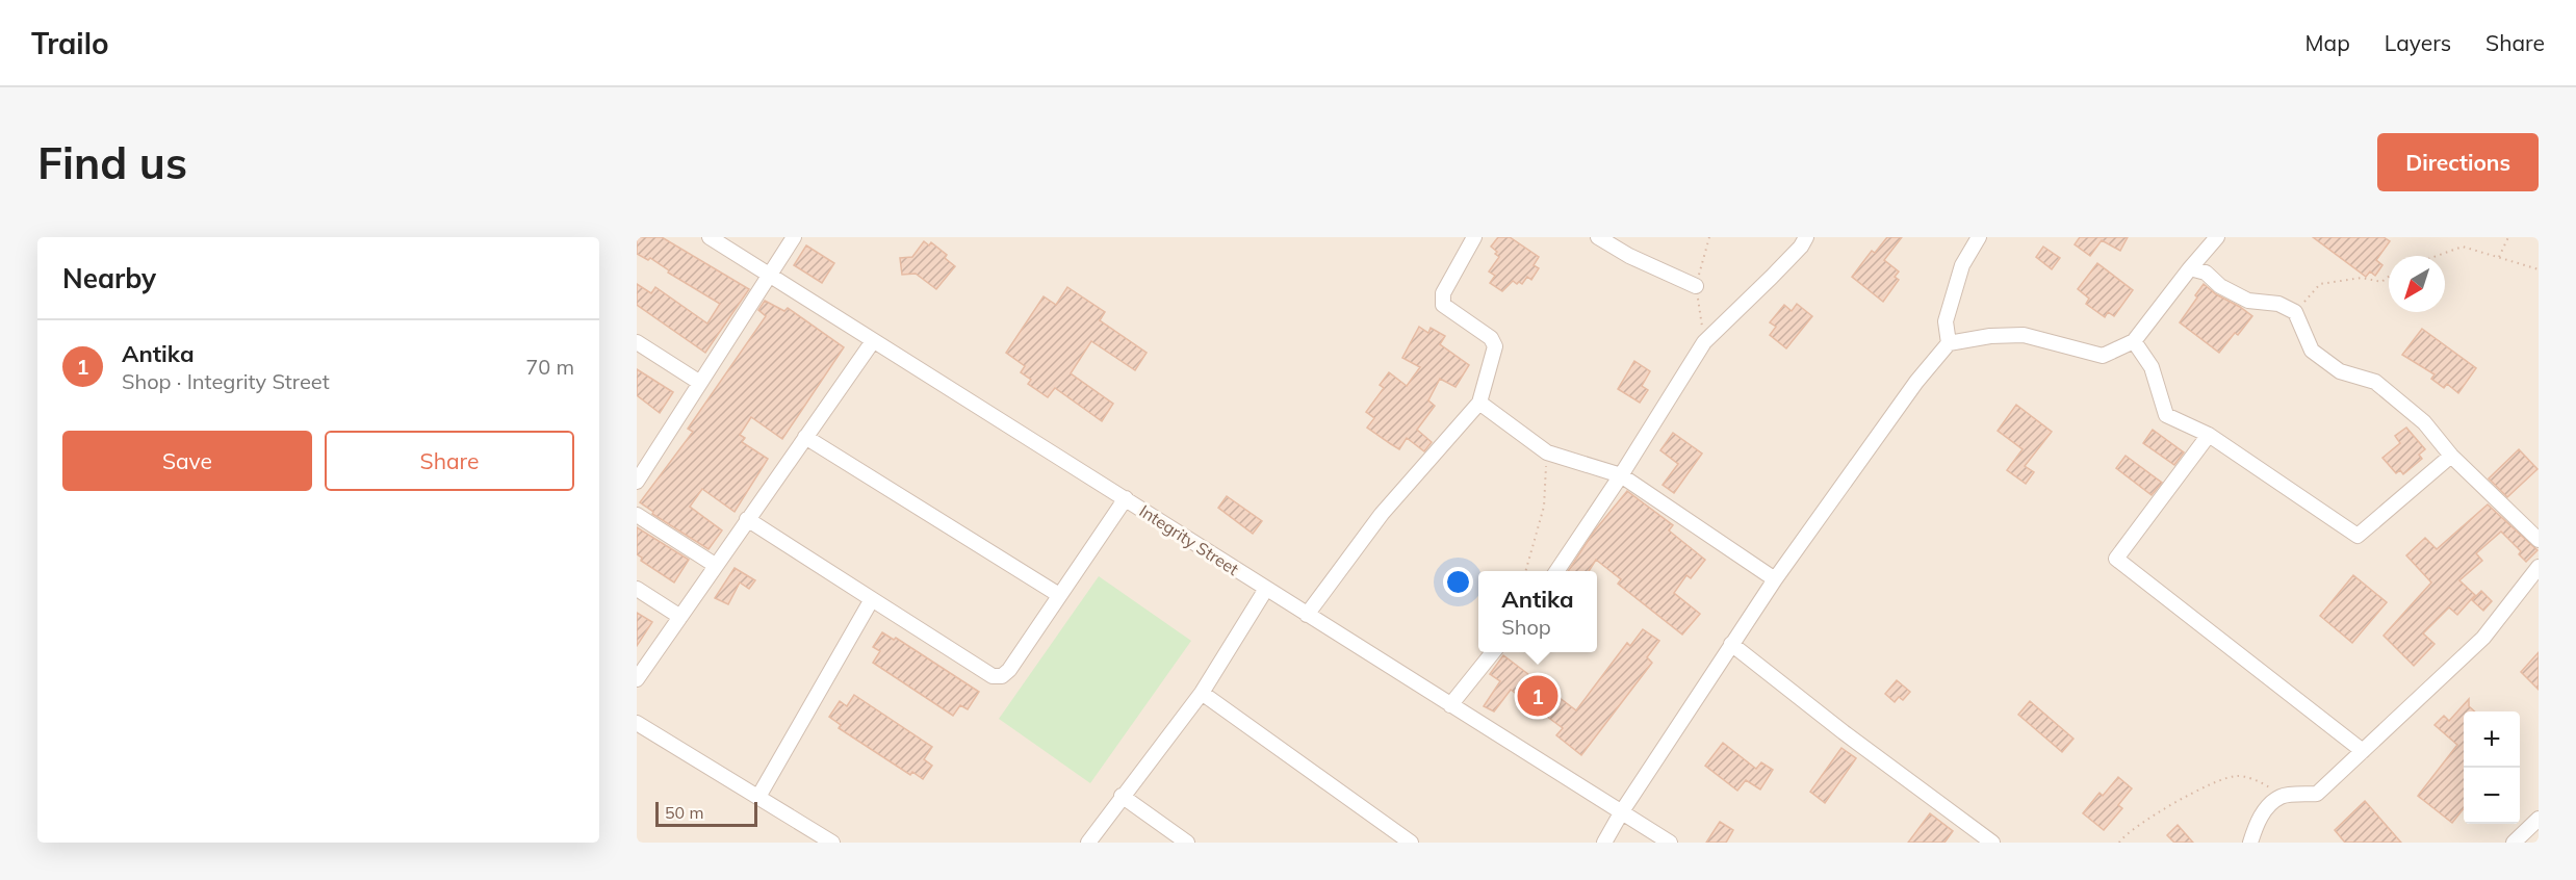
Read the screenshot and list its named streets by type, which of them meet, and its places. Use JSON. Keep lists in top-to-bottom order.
{
  "streets": {
    "street": ["Integrity Street"]
  },
  "scale_bar": "50 m",
  "north": "bottom left",
  "page": {
    "header": "Trailo",
    "nav": ["Map", "Layers", "Share"],
    "buttons": [
      "Directions",
      ["Save", "Share"]
    ],
    "title": "Find us",
    "heading": "Nearby",
    "list": [
      {
        "mark": "1",
        "name": "Antika",
        "note": "Shop · Integrity Street",
        "value": "70 m"
      }
    ],
    "popup": ["Antika", "Shop"],
    "pins": "1",
    "map_buttons": ["+", "−"],
    "scale": "50 m"
  }
}
